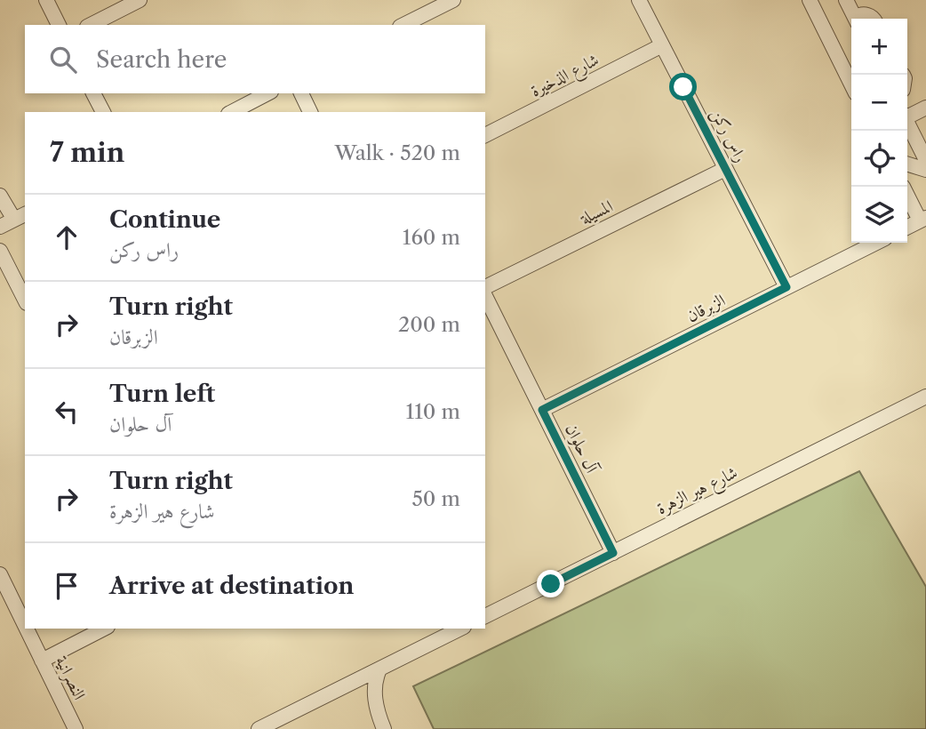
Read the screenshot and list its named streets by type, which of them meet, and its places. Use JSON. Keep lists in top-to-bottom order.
{
  "streets": {
    "street": [
      "شارع الذخيرة",
      "راس ركن",
      "المسيلة",
      "الزبرقان",
      "آل حلوان",
      "شارع هير الزهرة",
      "النصرانية"
    ]
  },
  "crossings": [
    ["شارع الذخيرة", "راس ركن"],
    ["راس ركن", "المسيلة"],
    ["راس ركن", "الزبرقان"],
    ["الزبرقان", "آل حلوان"],
    ["آل حلوان", "شارع هير الزهرة"]
  ],
  "page": {
    "map_buttons": ["+", "−"],
    "search": "Search here",
    "heading": ["7 min", "Walk · 520 m"],
    "list": [
      ["Continue", "راس ركن", "160 m"],
      ["Turn right", "الزبرقان", "200 m"],
      ["Turn left", "آل حلوان", "110 m"],
      ["Turn right", "شارع هير الزهرة", "50 m"],
      "Arrive at destination"
    ]
  }
}
